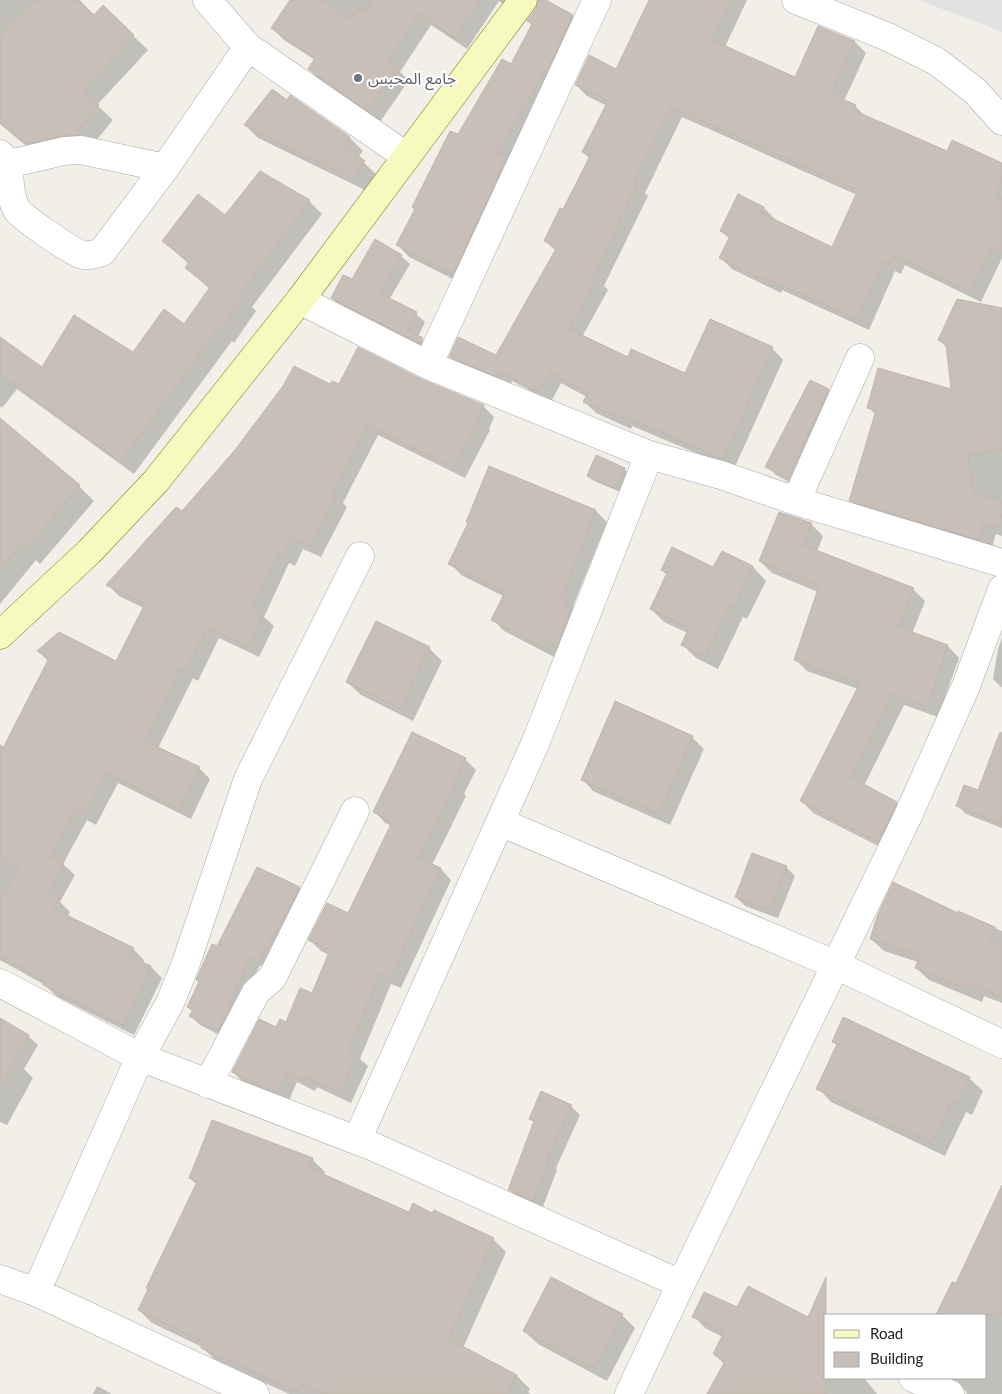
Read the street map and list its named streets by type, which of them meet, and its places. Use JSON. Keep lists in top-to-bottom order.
{
  "places": ["جامع المحبس"],
  "legend": ["Road", "Building"]
}
